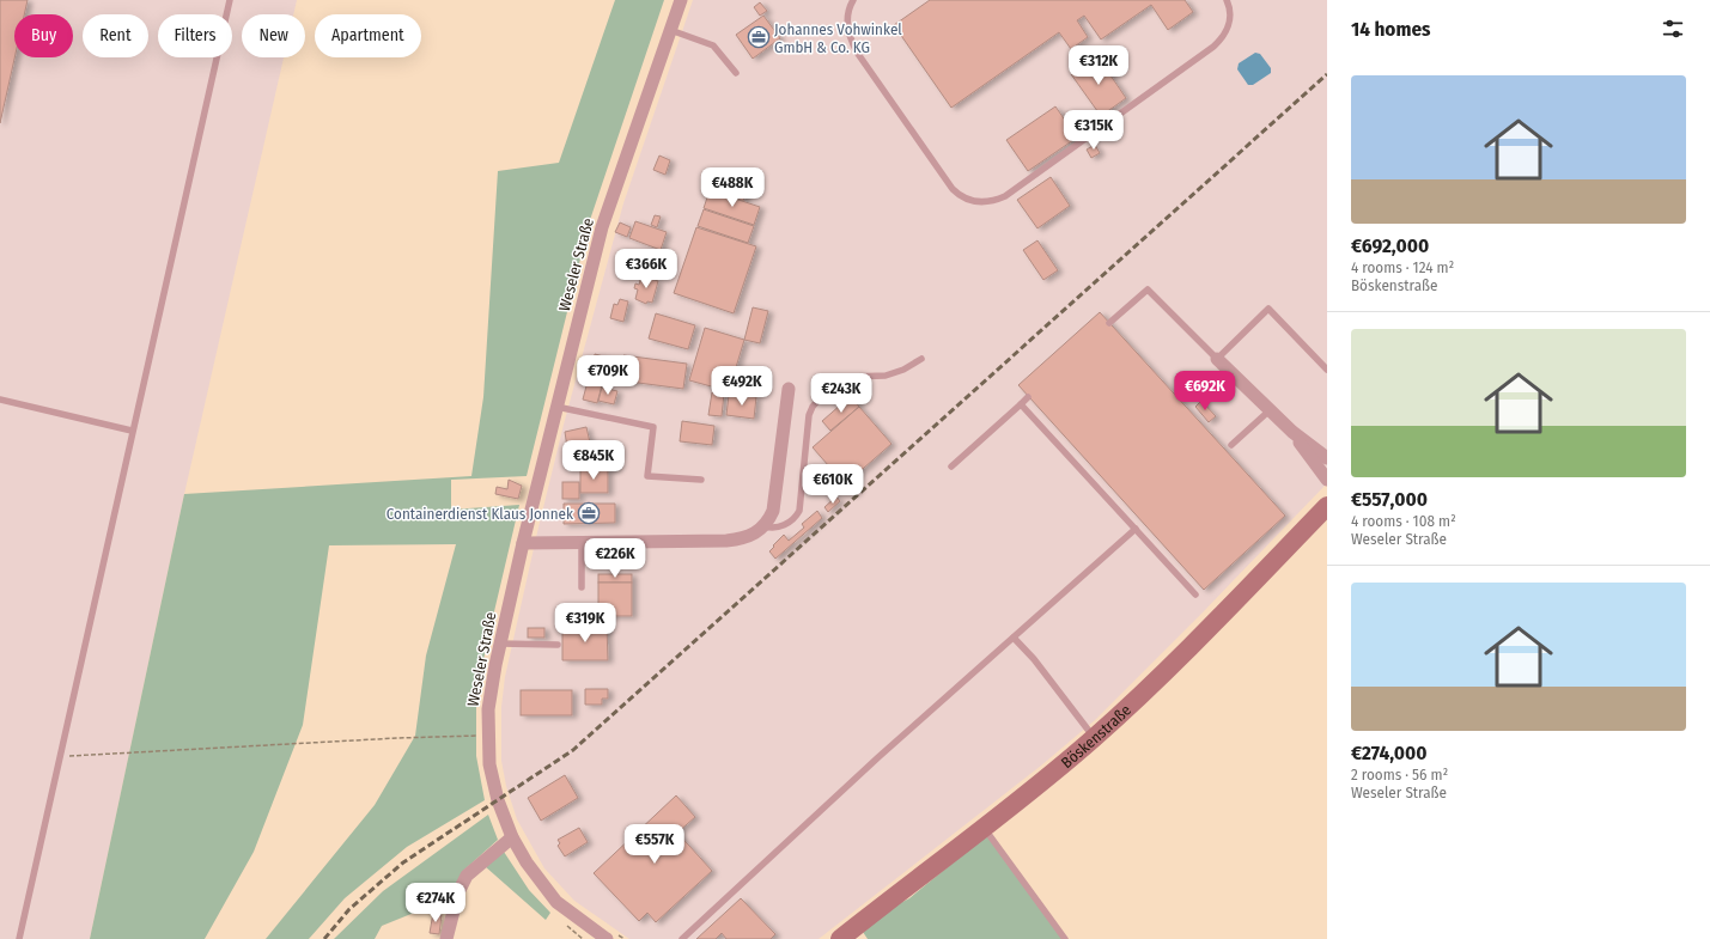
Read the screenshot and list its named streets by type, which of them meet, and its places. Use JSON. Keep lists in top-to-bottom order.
{
  "streets": {
    "main road": ["Böskenstraße"],
    "street": ["Weseler Straße"]
  },
  "places": {
    "office": ["Johannes Vohwinkel GmbH & Co. KG", "Containerdienst Klaus Jonnek"]
  },
  "page": {
    "heading": "14 homes",
    "chip": [
      "Buy",
      "Rent",
      "Filters",
      "New",
      "Apartment"
    ],
    "price": [
      "€312K",
      "€315K",
      "€488K",
      "€366K",
      "€709K",
      "€492K",
      "€692K",
      "€243K",
      "€845K",
      "€610K",
      "€226K",
      "€319K",
      "€557K",
      "€274K"
    ],
    "list": [
      {
        "name": "€692,000",
        "note": "4 rooms · 124 m² · Böskenstraße"
      },
      {
        "name": "€557,000",
        "note": "4 rooms · 108 m² · Weseler Straße"
      },
      {
        "name": "€274,000",
        "note": "2 rooms · 56 m² · Weseler Straße"
      }
    ]
  }
}
